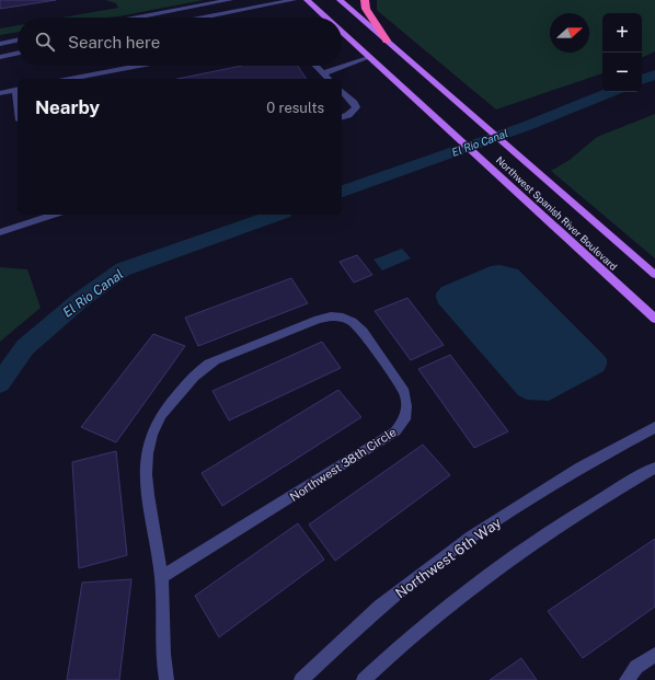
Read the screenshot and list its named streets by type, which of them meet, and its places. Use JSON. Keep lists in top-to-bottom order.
{
  "streets": {
    "main road": ["Northwest Spanish River Boulevard"],
    "street": ["Northwest 38th Circle", "Northwest 6th Way"]
  },
  "water": ["El Rio Canal"],
  "north": "right",
  "page": {
    "map_buttons": ["+", "−"],
    "search": "Search here",
    "heading": ["Nearby", "0 results"]
  }
}
